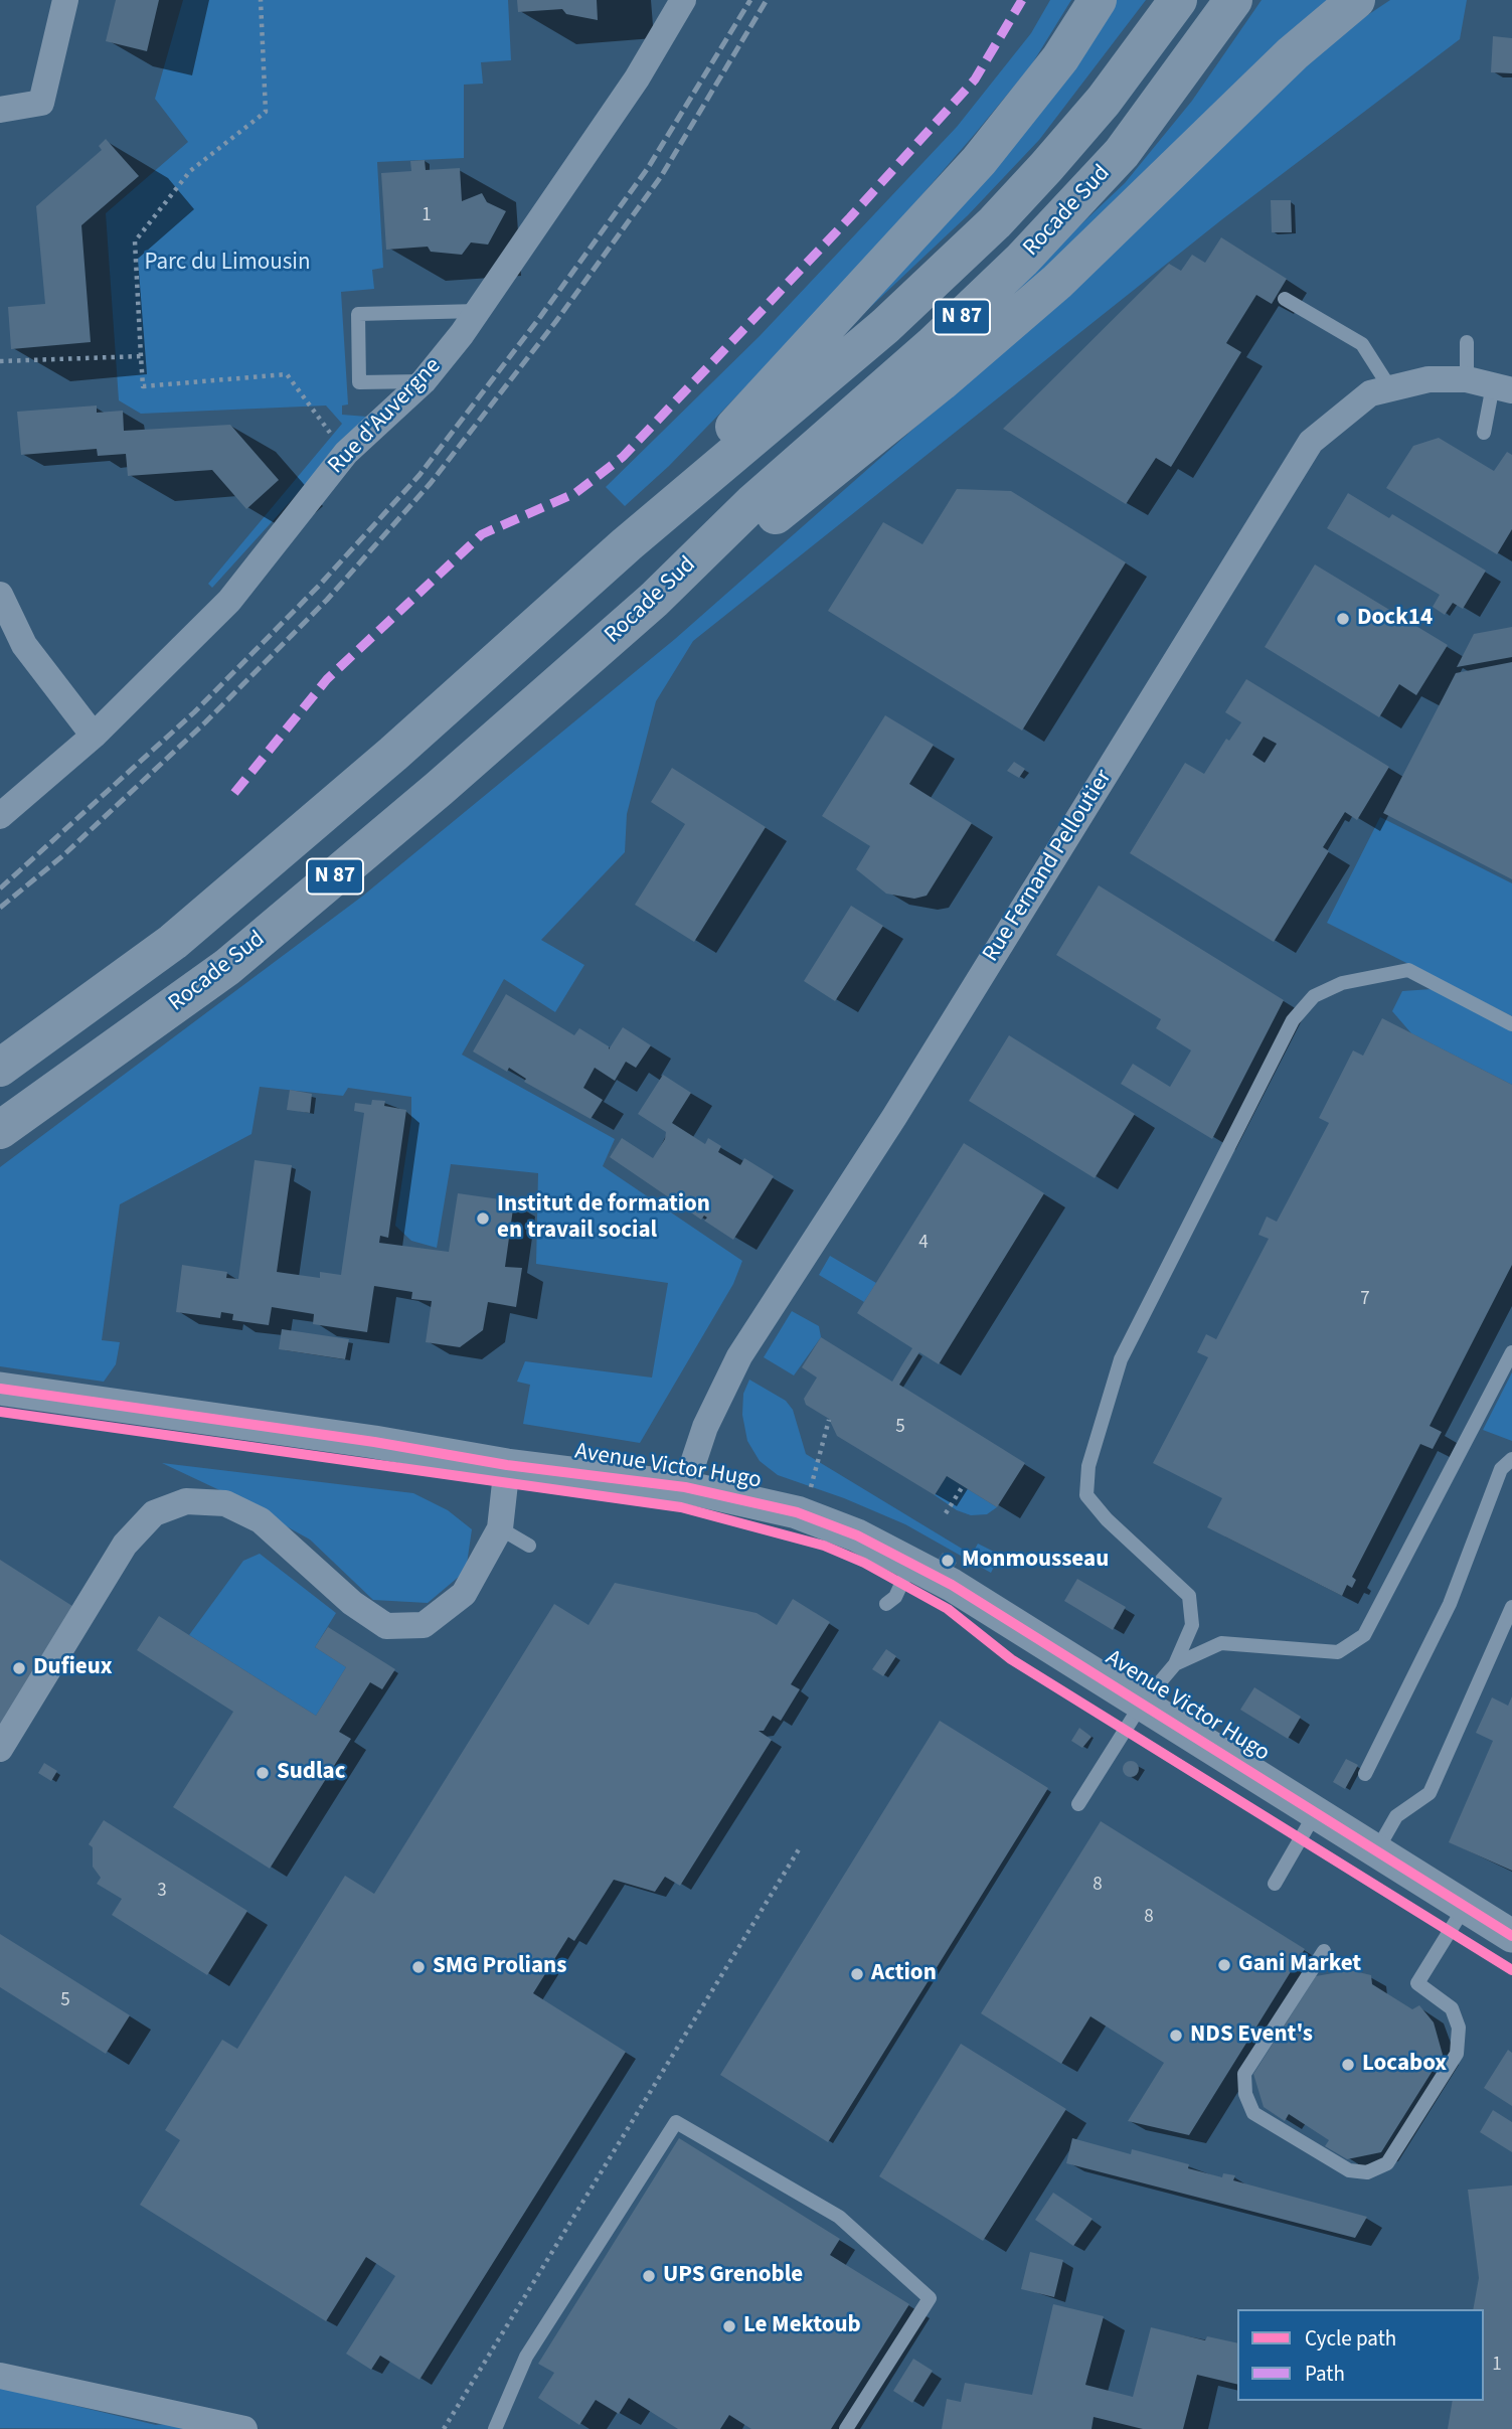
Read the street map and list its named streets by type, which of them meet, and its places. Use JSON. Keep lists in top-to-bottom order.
{
  "streets": {
    "highway": ["Rocade Sud", "N 87"],
    "street": ["Rue d'Auvergne", "Rue Fernand Pelloutier", "Avenue Victor Hugo"]
  },
  "crossings": [
    ["Rue Fernand Pelloutier", "Avenue Victor Hugo"]
  ],
  "parks": ["Parc du Limousin"],
  "places": [
    "Dock14",
    "Institut de formation en travail social",
    "Monmousseau",
    "Dufieux",
    "Sudlac",
    "Gani Market",
    "SMG Prolians",
    "Action",
    "NDS Event's",
    "Locabox",
    "UPS Grenoble",
    "Le Mektoub"
  ],
  "house_numbers": [
    "1",
    "4",
    "7",
    "5",
    "8",
    "3",
    "8",
    "5",
    "1"
  ],
  "legend": ["Cycle path", "Path"]
}
